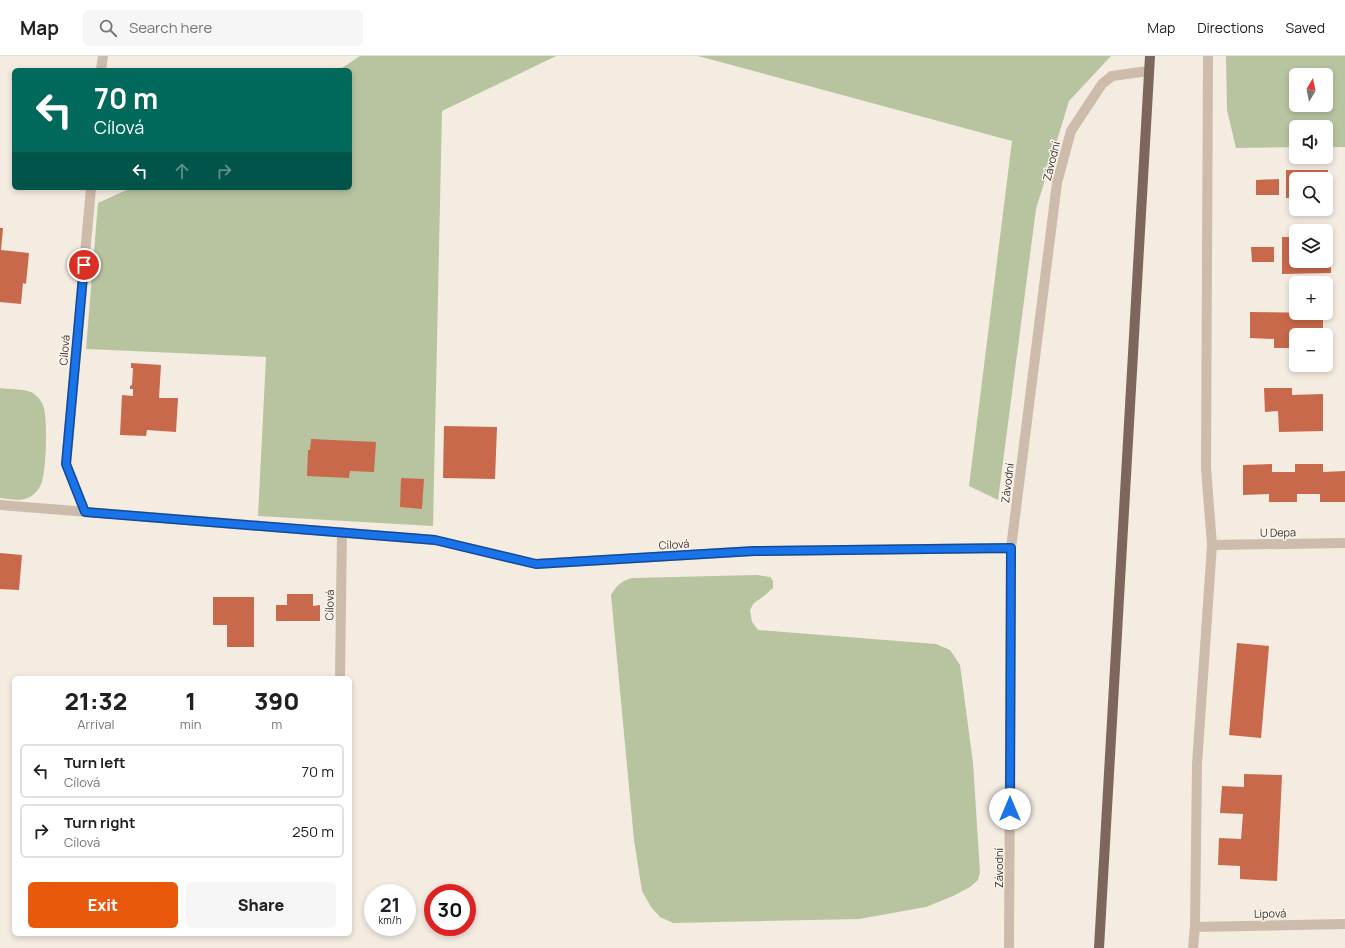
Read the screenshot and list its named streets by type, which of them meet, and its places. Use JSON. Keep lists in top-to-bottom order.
{
  "streets": {
    "street": [
      "Závodní",
      "Cílová",
      "U Depa",
      "Lipová"
    ]
  },
  "crossings": [
    ["Závodní", "Cílová"]
  ],
  "north": "top",
  "page": {
    "header": "Map",
    "search": "Search here",
    "nav": ["Map", "Directions", "Saved"],
    "map_buttons": ["+", "−"],
    "turn": ["70 m", "Cílová"],
    "eta": [
      "21:32",
      "Arrival",
      "1",
      "min",
      "390",
      "m"
    ],
    "list": [
      {
        "name": "Turn left",
        "note": "Cílová",
        "value": "70 m"
      },
      {
        "name": "Turn right",
        "note": "Cílová",
        "value": "250 m"
      }
    ],
    "buttons": ["Exit", "Share"],
    "speed": "21 km/h",
    "limit": "30"
  }
}
